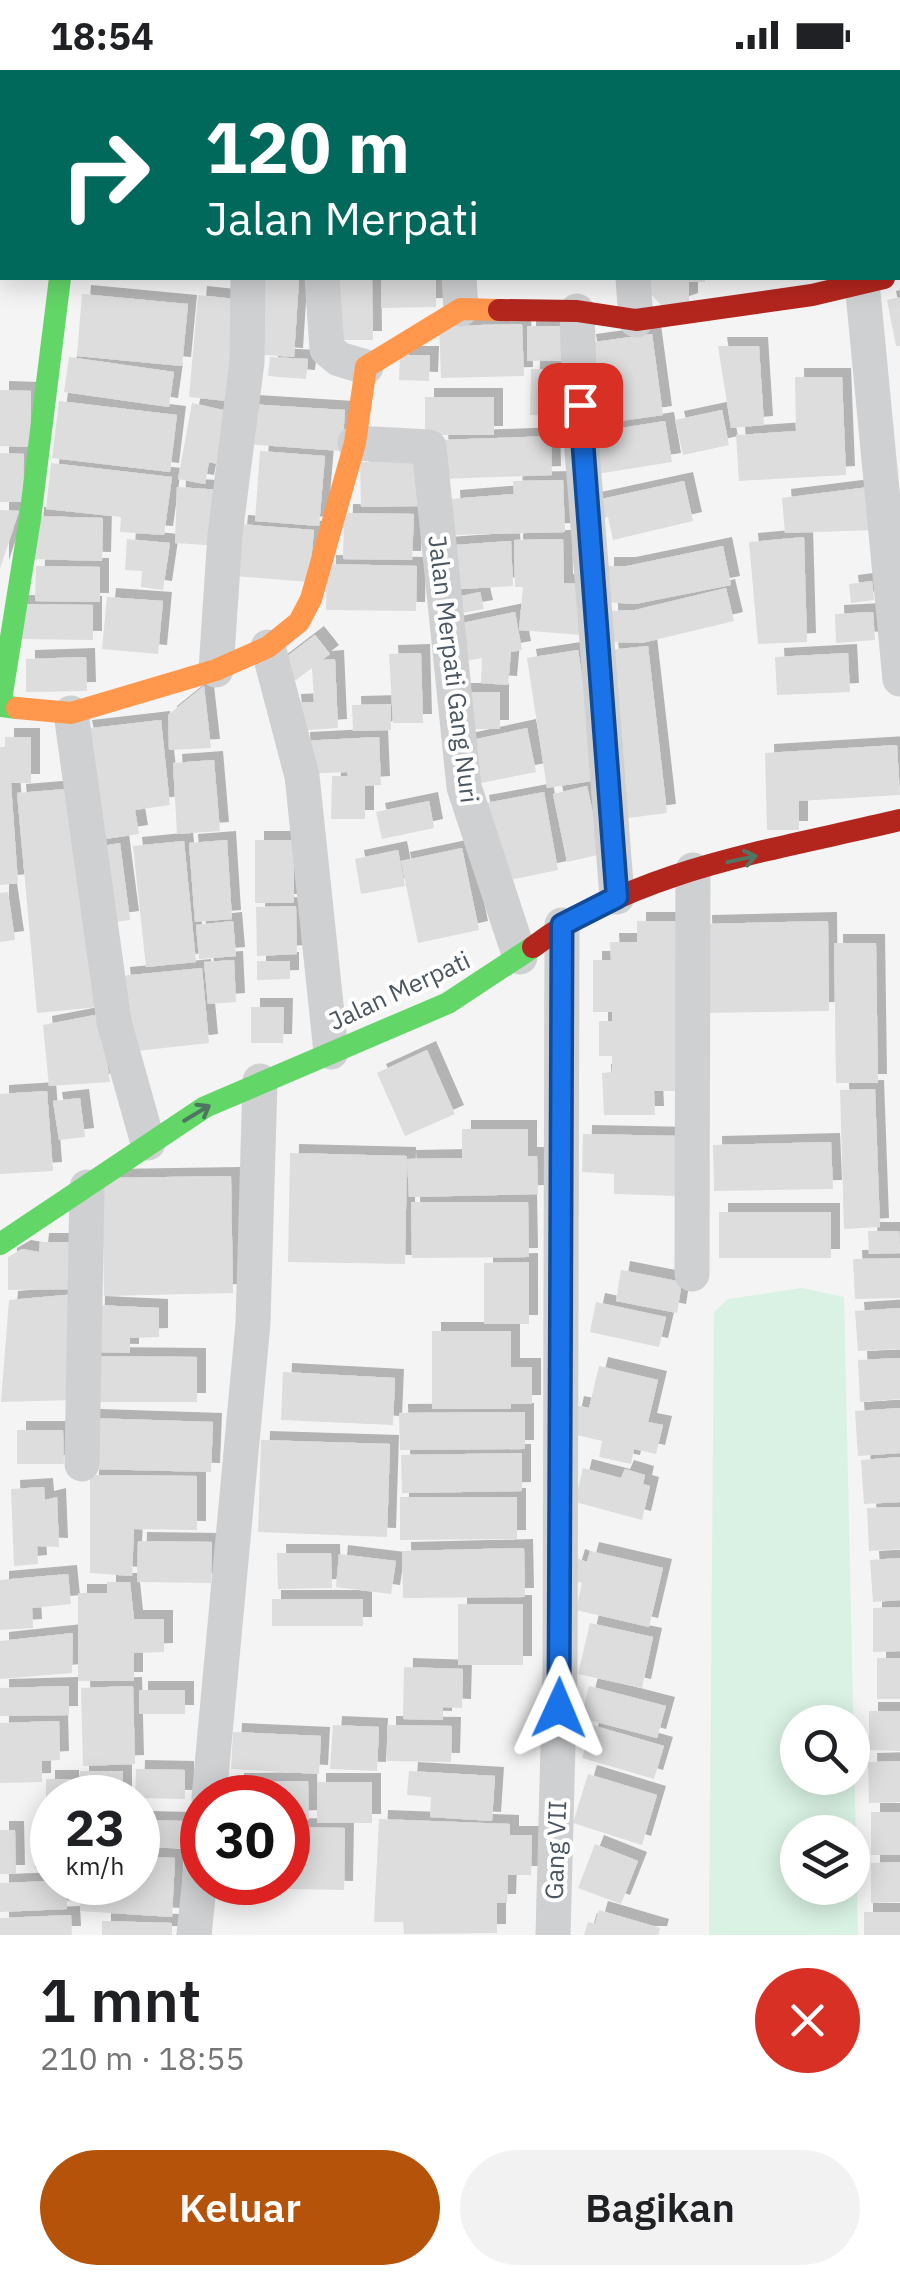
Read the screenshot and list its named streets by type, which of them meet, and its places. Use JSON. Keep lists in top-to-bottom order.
{
  "streets": {
    "street": ["Jalan Merpati Gang Nuri", "Jalan Merpati", "Gang VII"]
  },
  "crossings": [
    ["Jalan Merpati Gang Nuri", "Jalan Merpati"],
    ["Jalan Merpati", "Gang VII"]
  ],
  "page": {
    "status": "18:54",
    "turn": ["120 m", "Jalan Merpati"],
    "speed": "23 km/h",
    "limit": "30",
    "heading": ["1 mnt", "210 m · 18:55"],
    "buttons": ["Keluar", "Bagikan"]
  }
}
